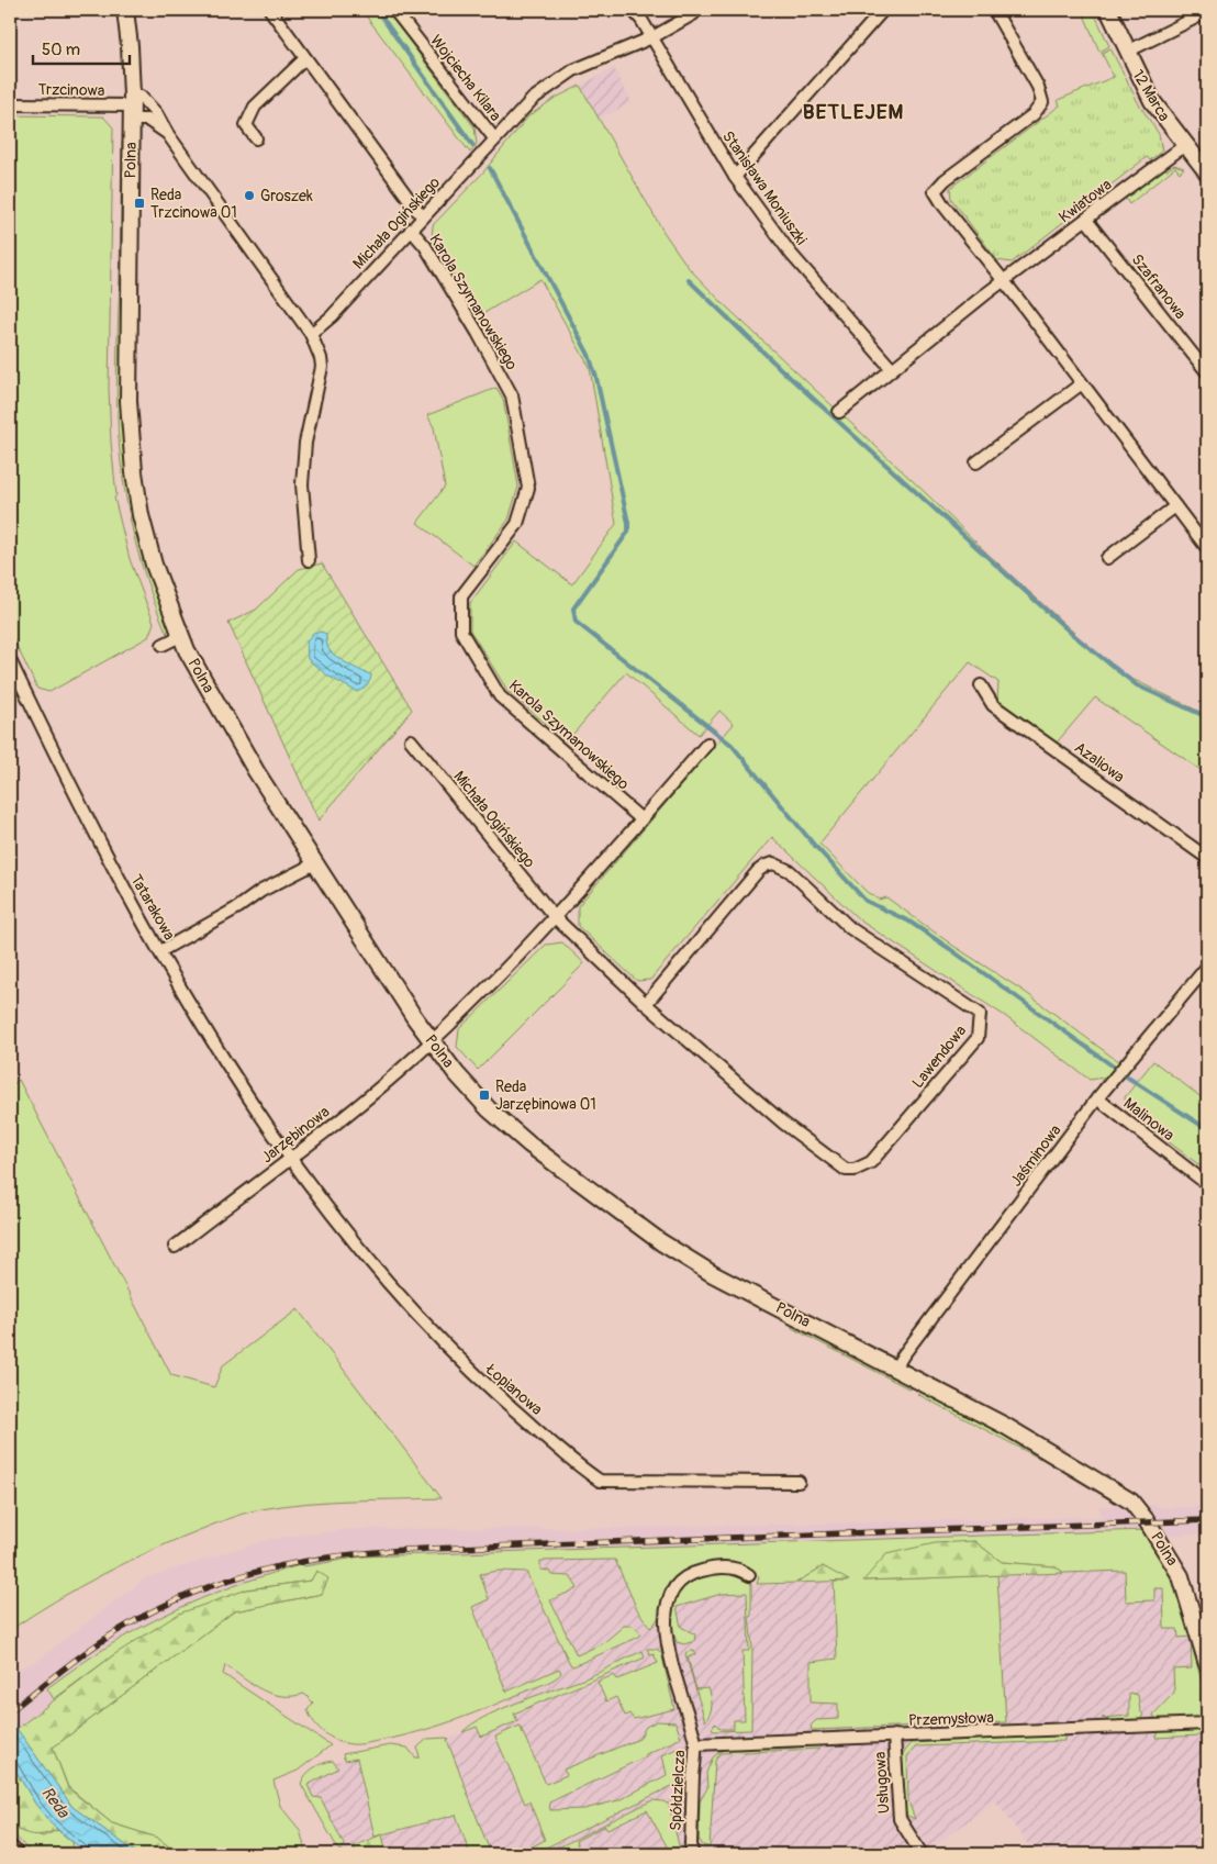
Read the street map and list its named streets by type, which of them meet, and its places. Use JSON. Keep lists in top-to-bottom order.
{
  "streets": {
    "street": [
      "Wojciecha Kilara",
      "Trzcinowa",
      "12 Marca",
      "Polna",
      "Stanisława Moniuszki",
      "Kwiatowa",
      "Michała Ogińskiego",
      "Szafranowa",
      "Karola Szymanowskiego",
      "Azaliowa",
      "Tatarakowa",
      "Lawendowa",
      "Malinowa",
      "Jarzębinowa",
      "Jaśminowa",
      "Łopianowa",
      "Przemysłowa",
      "Usługowa",
      "Spółdzielcza"
    ]
  },
  "crossings": [
    ["Wojciecha Kilara", "Michała Ogińskiego"],
    ["Trzcinowa", "Polna"],
    ["12 Marca", "Kwiatowa"],
    ["Polna", "Jarzębinowa"],
    ["Polna", "Jaśminowa"],
    ["Stanisława Moniuszki", "Kwiatowa"],
    ["Stanisława Moniuszki", "Michała Ogińskiego"],
    ["Kwiatowa", "Szafranowa"],
    ["Michała Ogińskiego", "Karola Szymanowskiego"],
    ["Michała Ogińskiego", "Lawendowa"],
    ["Tatarakowa", "Jarzębinowa"],
    ["Tatarakowa", "Łopianowa"],
    ["Malinowa", "Jaśminowa"],
    ["Jarzębinowa", "Łopianowa"],
    ["Przemysłowa", "Usługowa"],
    ["Przemysłowa", "Spółdzielcza"]
  ],
  "districts": ["BETLEJEM"],
  "water": ["Reda"],
  "places": {
    "other": ["Groszek"],
    "transit": ["Reda Trzcinowa 01", "Reda Jarzębinowa 01"]
  },
  "scale_bar": "50 m"
}
